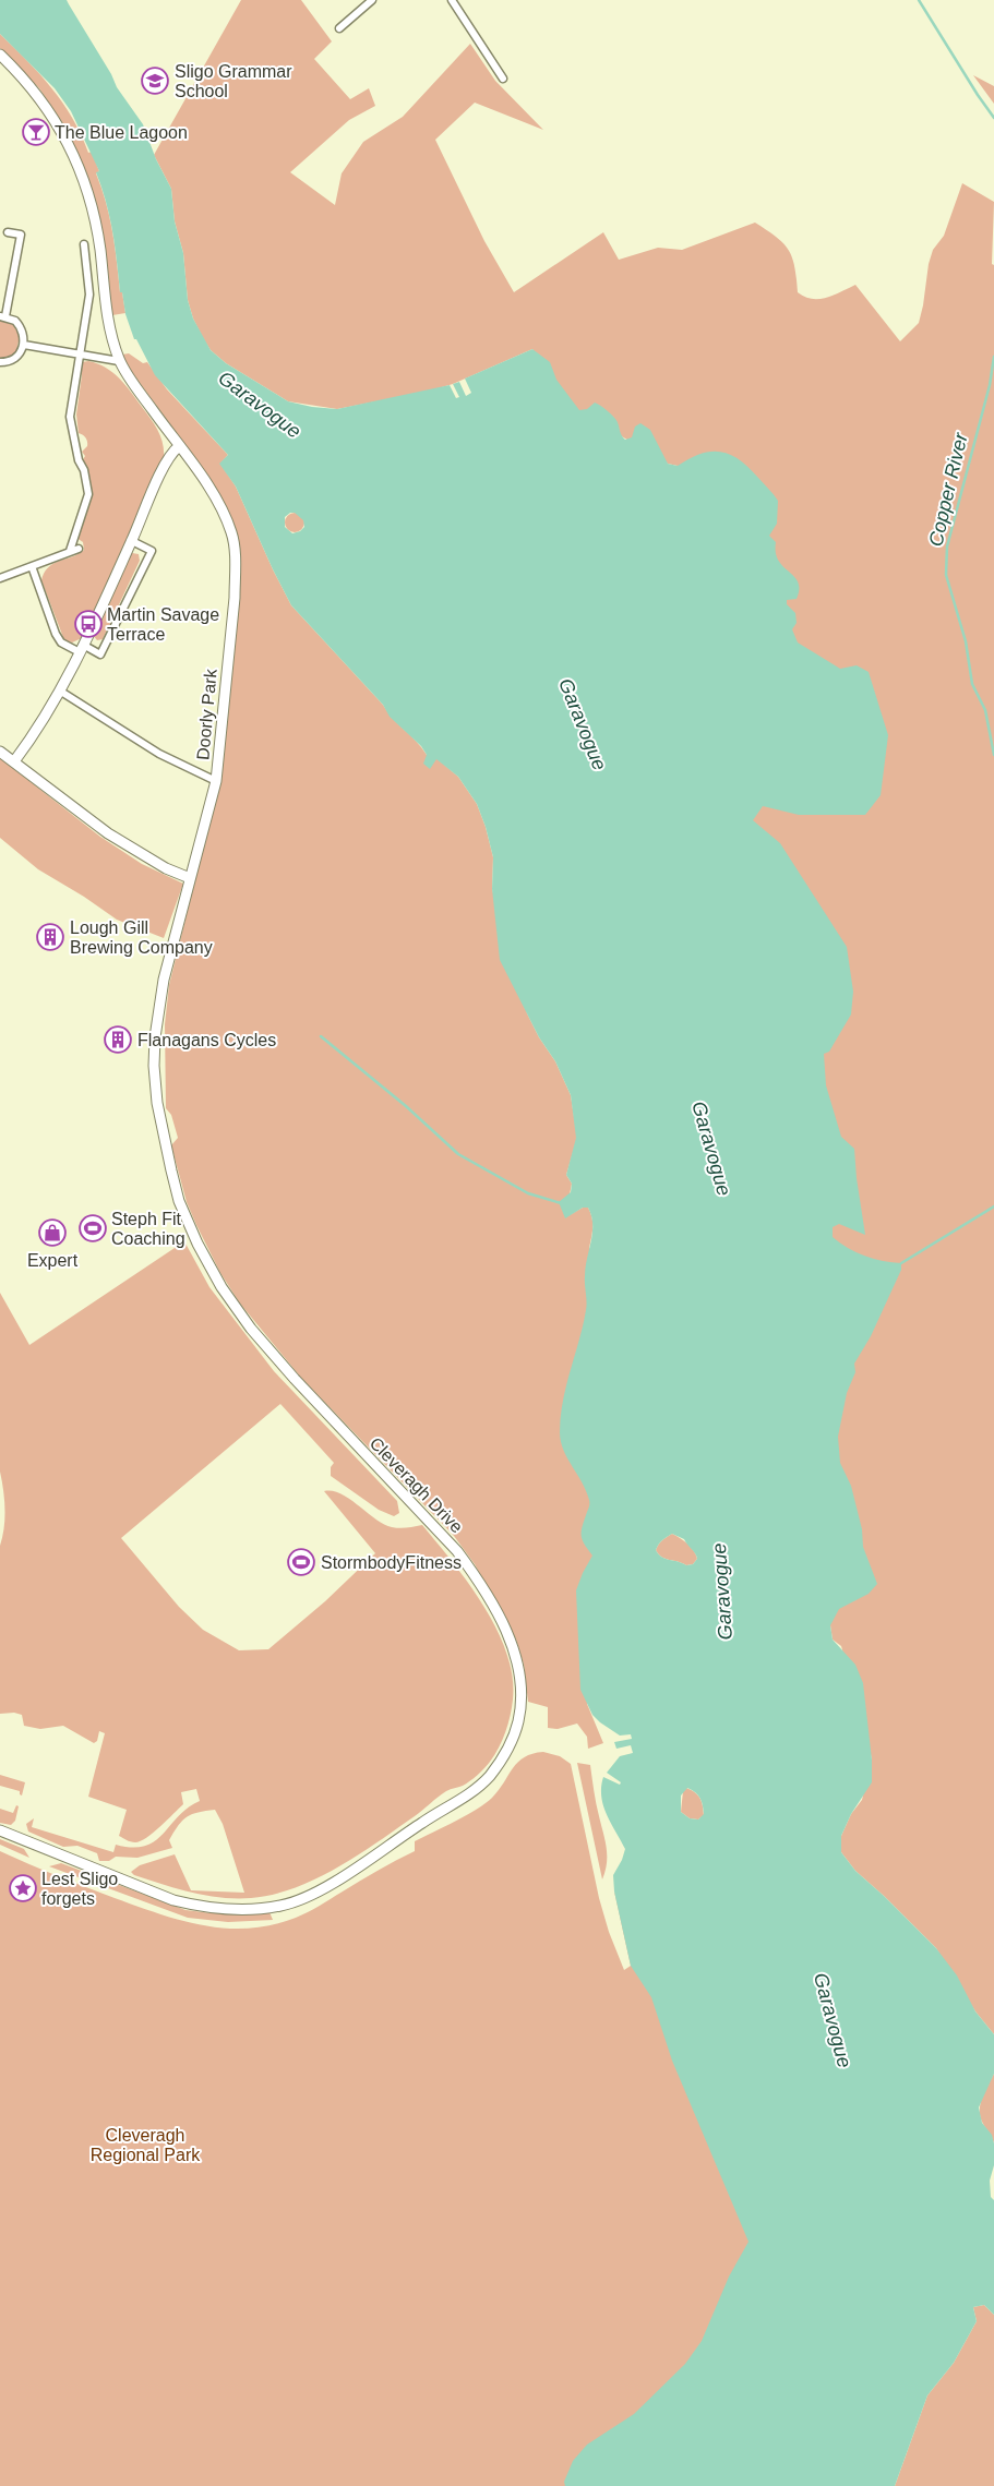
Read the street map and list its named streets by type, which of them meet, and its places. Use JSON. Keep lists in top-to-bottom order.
{
  "streets": {
    "street": ["Doorly Park", "Cleveragh Drive"]
  },
  "crossings": [
    ["Doorly Park", "Cleveragh Drive"]
  ],
  "water": ["Garavogue", "Copper River"],
  "parks": ["Cleveragh Regional Park"],
  "places": {
    "school or university": ["Sligo Grammar School"],
    "bar": ["The Blue Lagoon"],
    "bus stop": ["Martin Savage Terrace"],
    "building": ["Lough Gill Brewing Company", "Flanagans Cycles"],
    "sports": ["Steph Fit Coaching", "StormbodyFitness"],
    "shop": ["Expert"],
    "place": ["Lest Sligo forgets"]
  }
}
